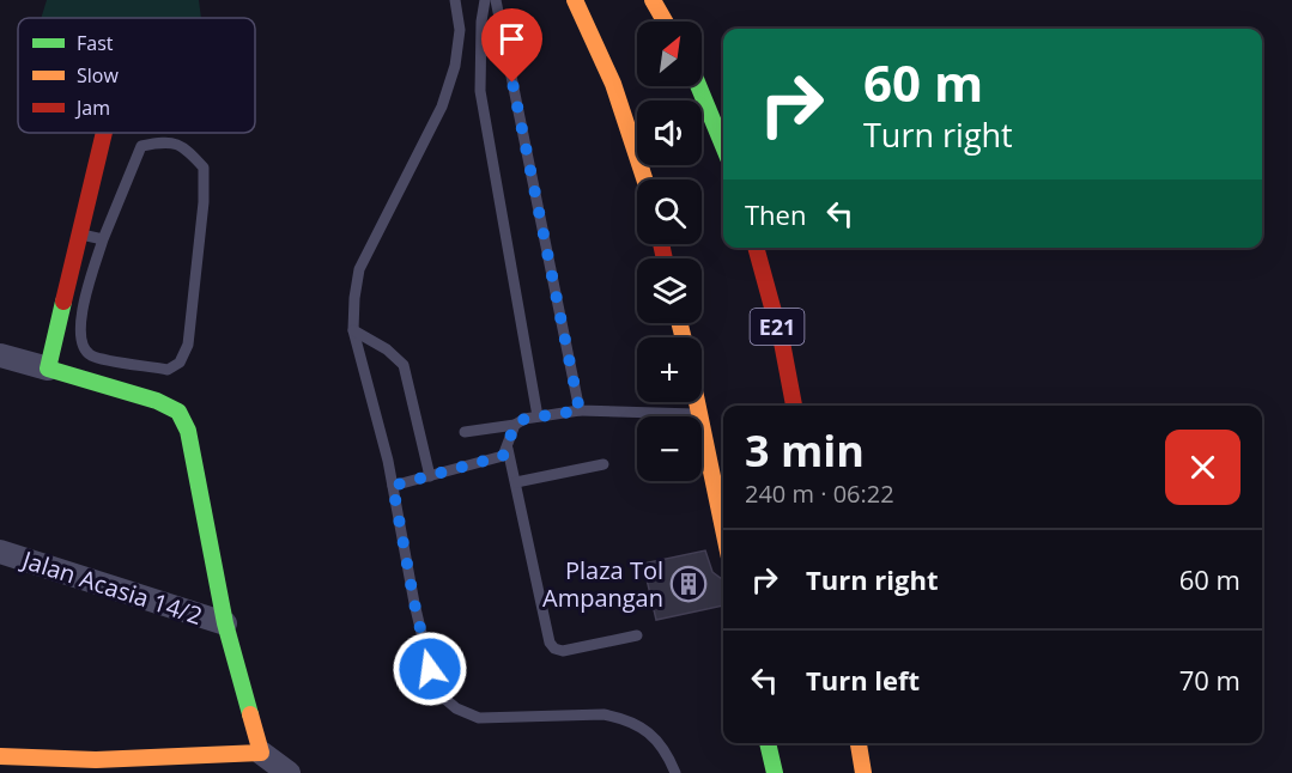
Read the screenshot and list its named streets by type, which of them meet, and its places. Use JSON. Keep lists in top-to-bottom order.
{
  "streets": {
    "main road": ["E21"],
    "street": ["Jalan Acasia 14/2"]
  },
  "places": {
    "building": ["Plaza Tol Ampangan"]
  },
  "legend": ["Fast", "Slow", "Jam"],
  "north": "top right",
  "page": {
    "map_buttons": ["+", "−"],
    "turn": ["60 m", "Turn right"],
    "then": "Then",
    "heading": ["3 min", "240 m · 06:22"],
    "list": [
      {
        "name": "Turn right",
        "value": "60 m"
      },
      {
        "name": "Turn left",
        "value": "70 m"
      }
    ]
  }
}
